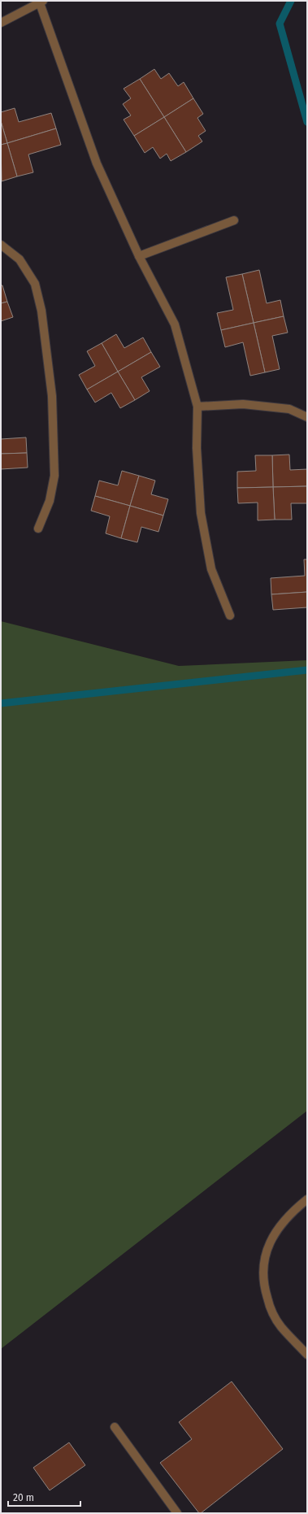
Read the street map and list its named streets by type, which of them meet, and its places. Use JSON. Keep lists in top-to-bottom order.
{
  "scale_bar": "20 m"
}
